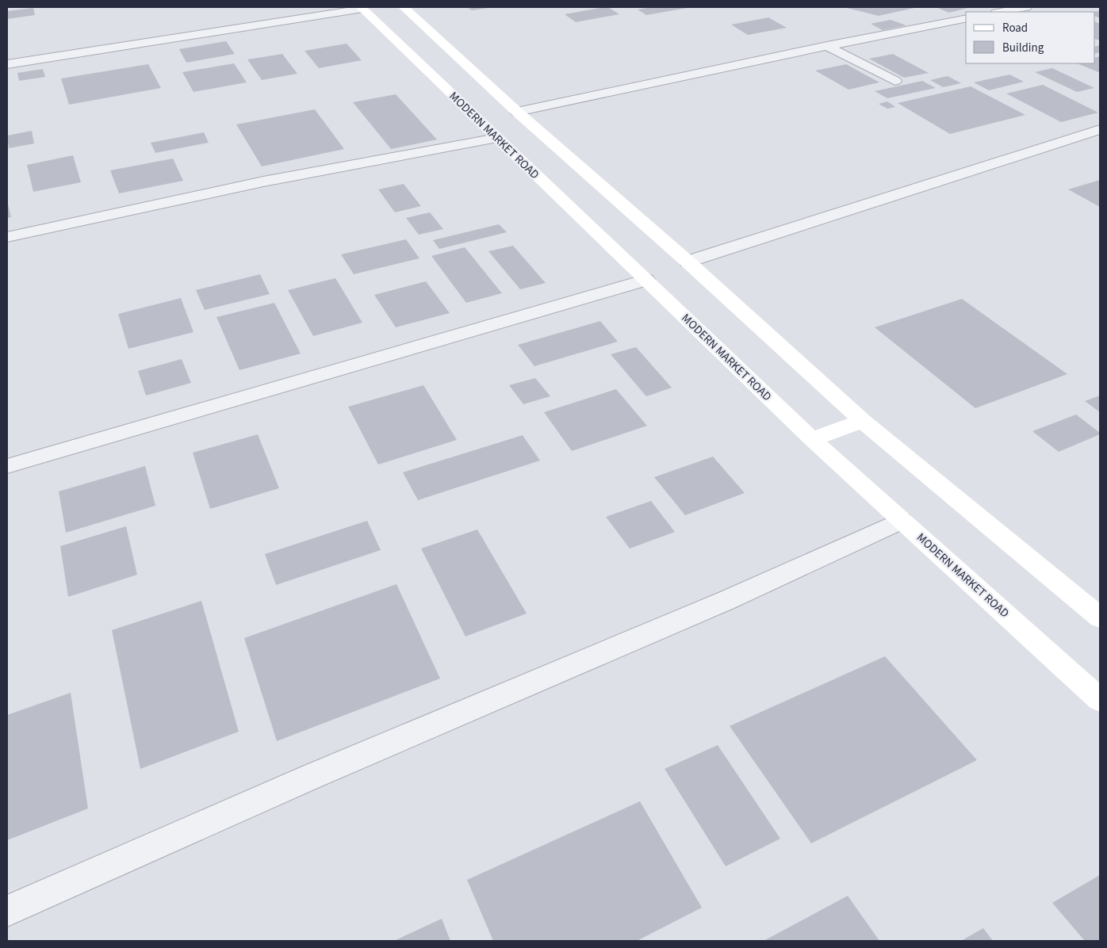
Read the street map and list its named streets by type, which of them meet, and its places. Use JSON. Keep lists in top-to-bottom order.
{
  "streets": {
    "street": ["MODERN MARKET ROAD"]
  },
  "legend": ["Road", "Building"]
}
